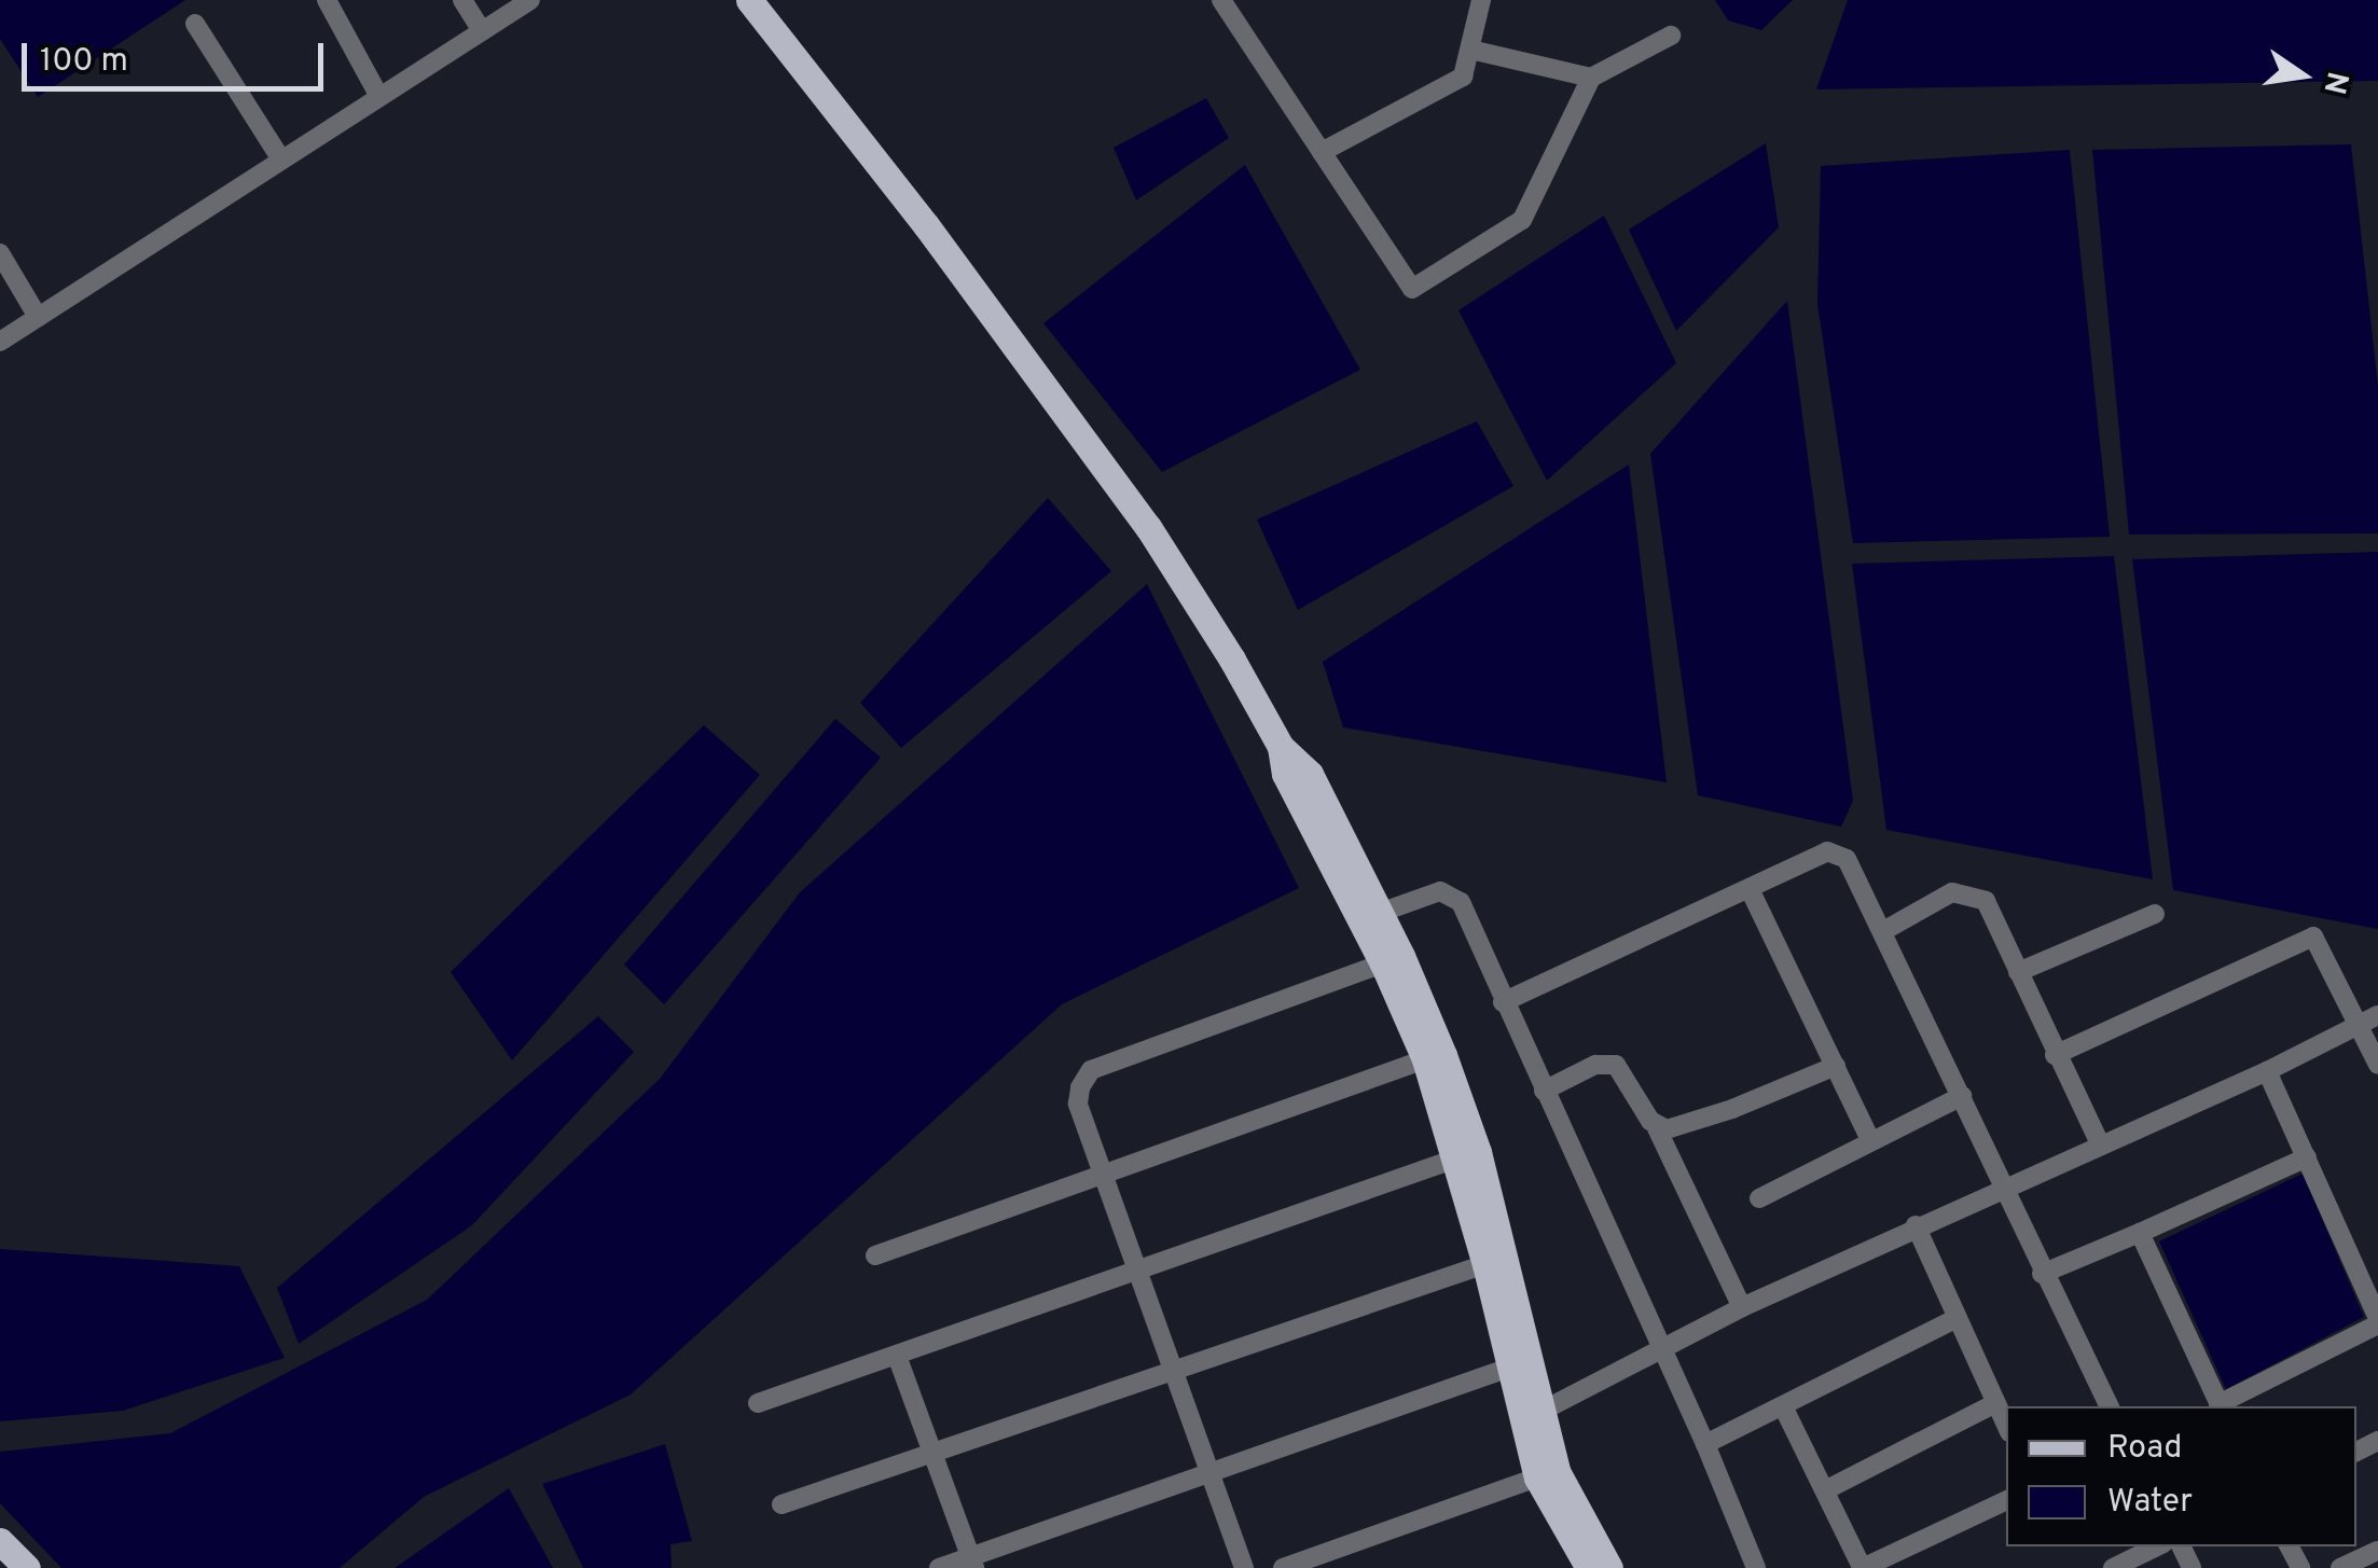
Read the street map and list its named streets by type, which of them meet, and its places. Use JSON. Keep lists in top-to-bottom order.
{
  "legend": ["Road", "Water"],
  "scale_bar": "100 m",
  "north": "right"
}
